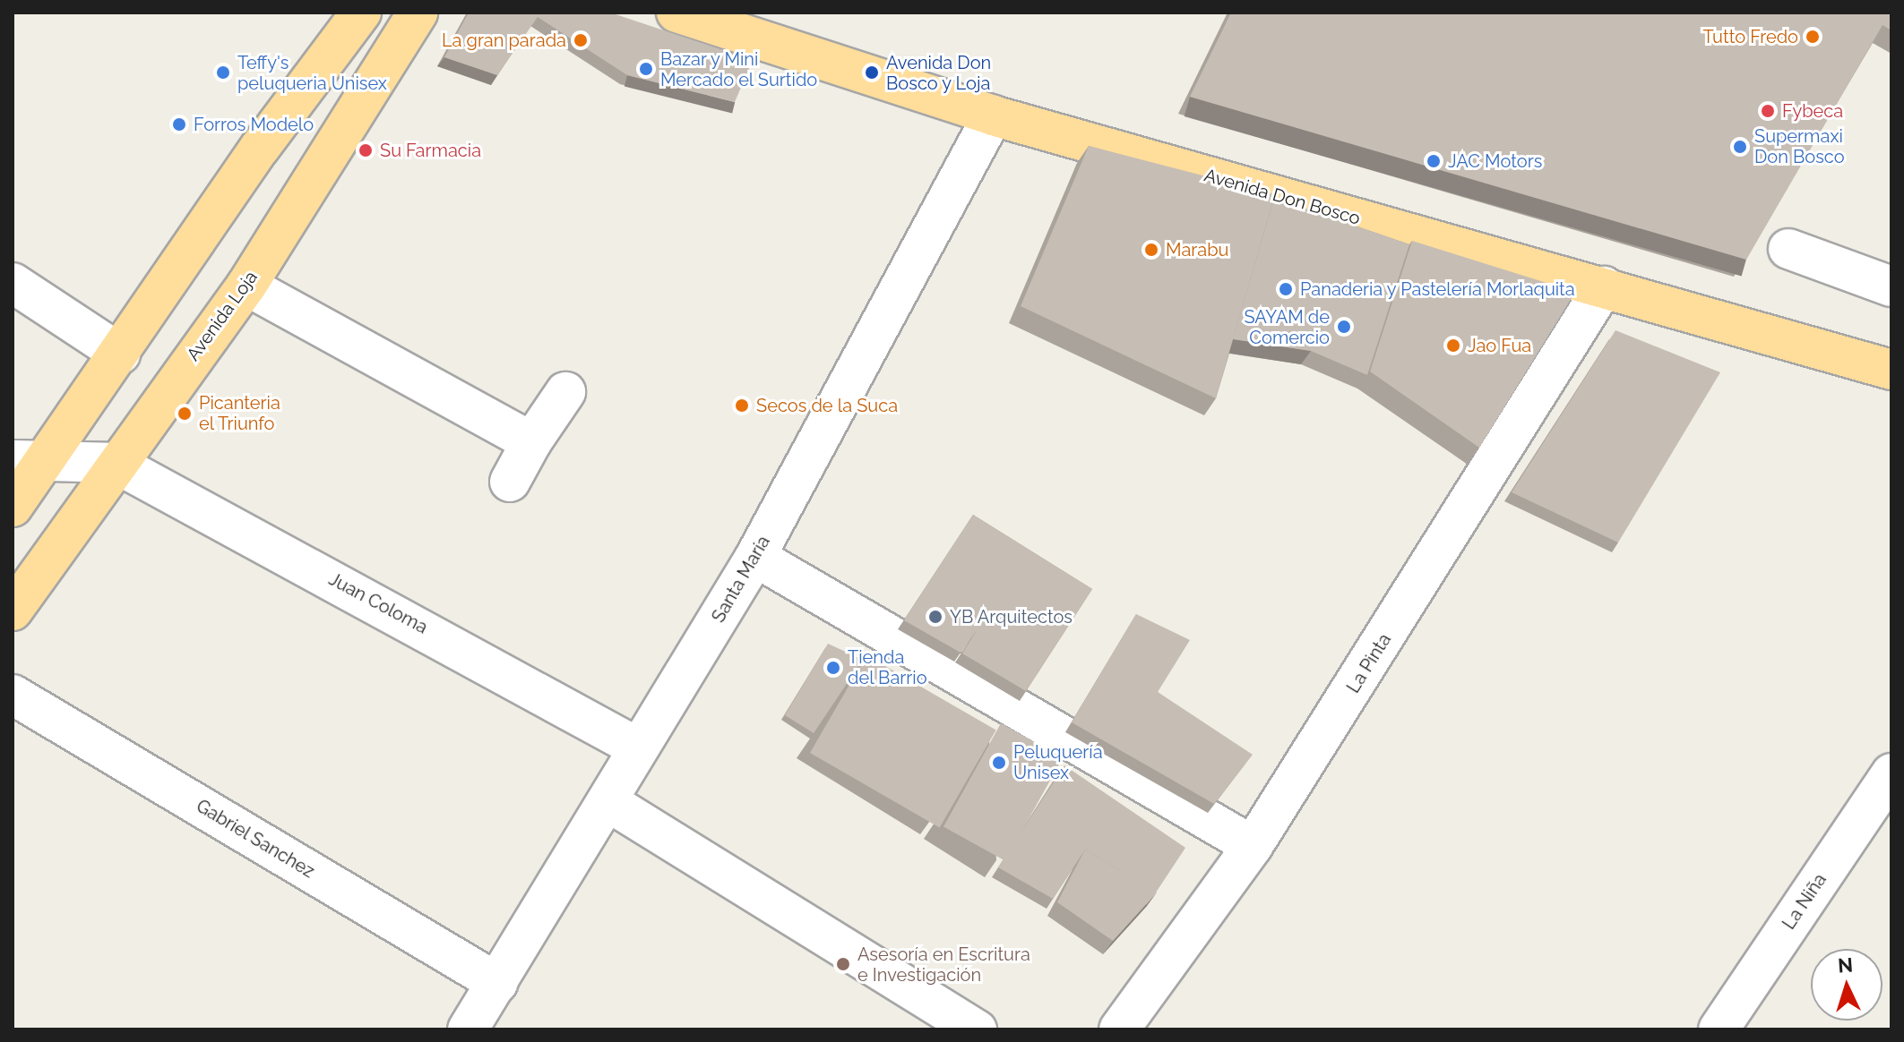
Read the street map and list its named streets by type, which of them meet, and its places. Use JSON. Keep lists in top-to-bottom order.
{
  "streets": {
    "main road": ["Avenida Don Bosco", "Avenida Loja"],
    "street": [
      "Santa María",
      "Juan Coloma",
      "La Pinta",
      "Gabriel Sanchez",
      "La Niña"
    ]
  },
  "crossings": [
    ["Avenida Don Bosco", "Santa María"],
    ["Avenida Don Bosco", "La Pinta"],
    ["Avenida Loja", "Juan Coloma"],
    ["Santa María", "Juan Coloma"],
    ["Santa María", "Gabriel Sanchez"]
  ],
  "places": [
    "Tutto Fredo",
    "La gran parada",
    "Bazar y Mini Mercado el Surtido",
    "Teffy's peluqueria Unisex",
    "Avenida Don Bosco y Loja",
    "Fybeca",
    "Forros Modelo",
    "Supermaxi Don Bosco",
    "Su Farmacia",
    "JAC Motors",
    "Marabu",
    "Panaderia y Pastelería Morlaquita",
    "SAYAM de Comercio",
    "Jao Fua",
    "Secos de la Suca",
    "Picanteria el Triunfo",
    "YB Arquitectos",
    "Tienda del Barrio",
    "Peluquería Unisex",
    "Asesoría en Escritura e Investigación"
  ],
  "north": "top"
}
